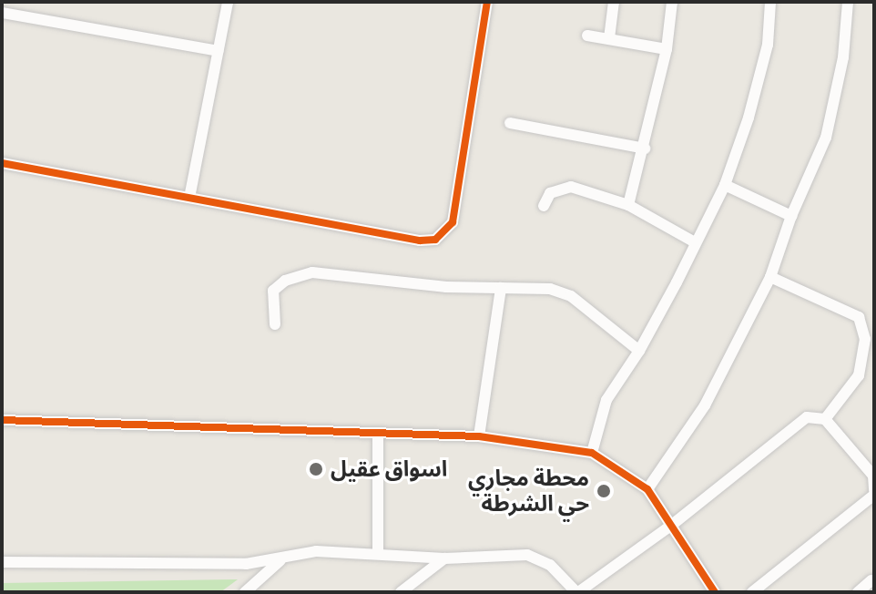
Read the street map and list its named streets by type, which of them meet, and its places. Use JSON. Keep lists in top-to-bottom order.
{
  "places": ["اسواق عقيل", "محطة مجاري حي الشرطة"]
}
